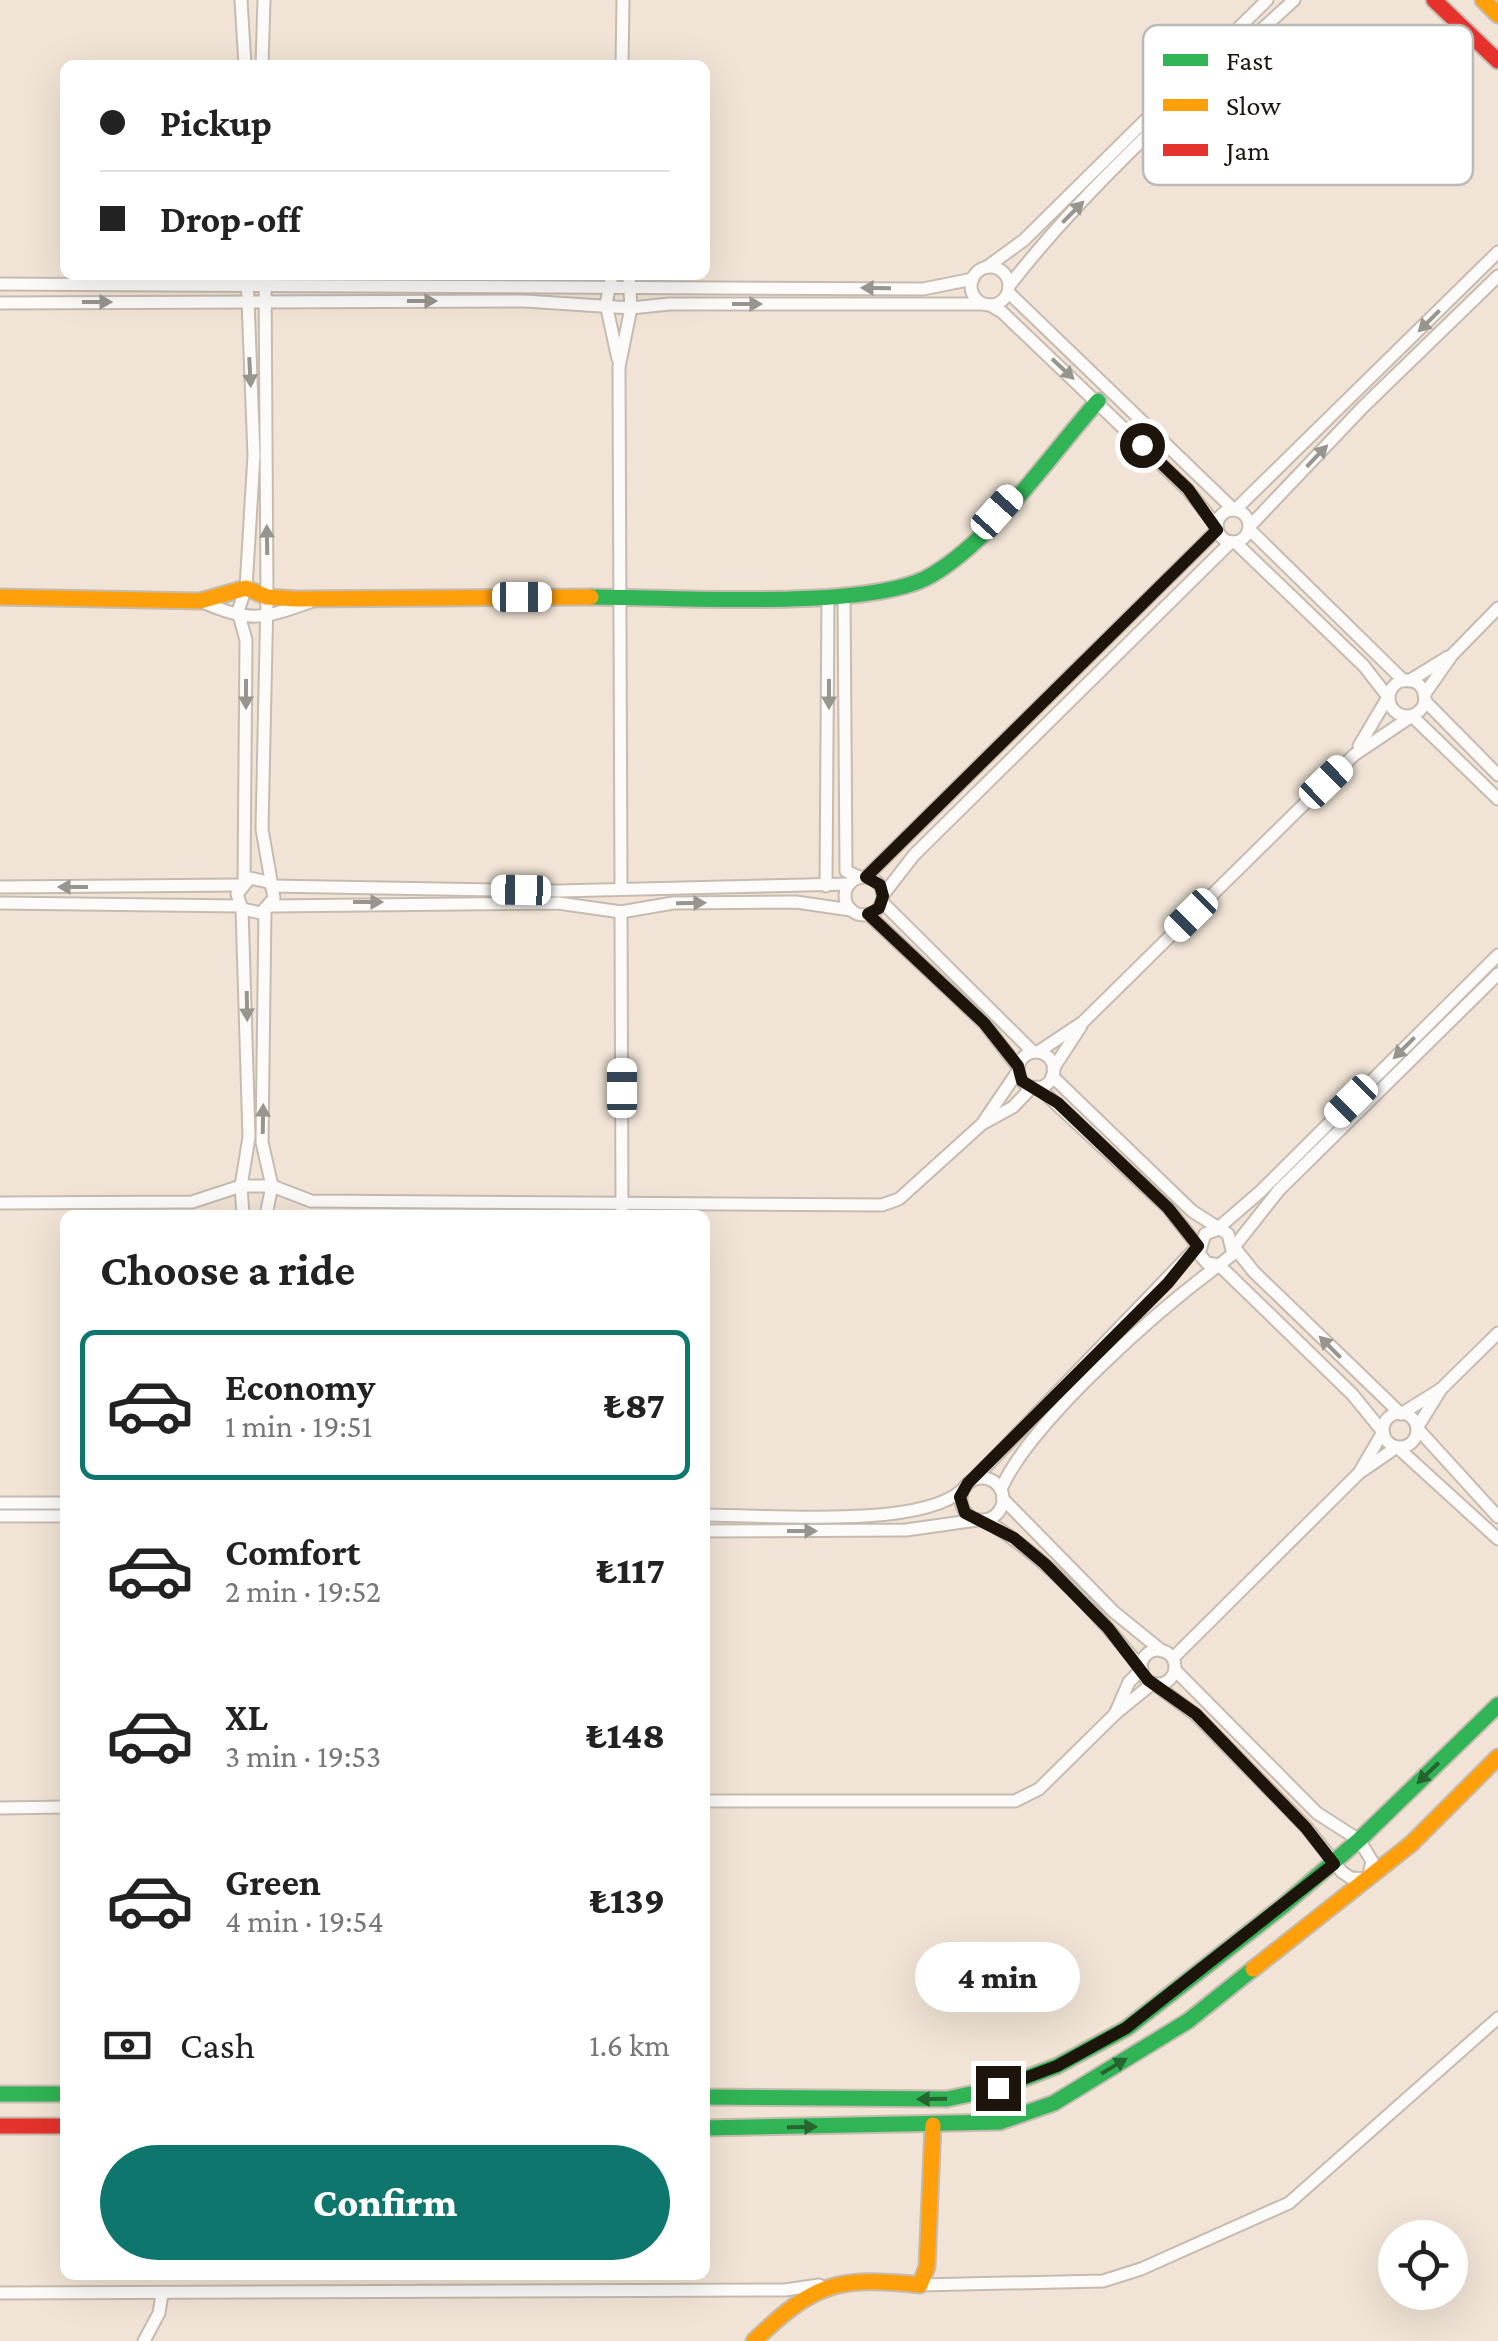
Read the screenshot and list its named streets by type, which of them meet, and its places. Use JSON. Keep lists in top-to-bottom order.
{
  "legend": ["Fast", "Slow", "Jam"],
  "page": {
    "banner": ["Pickup", "Drop-off"],
    "heading": "Choose a ride",
    "list": [
      {
        "name": "Economy",
        "note": "1 min · 19:51",
        "value": "₺87"
      },
      {
        "name": "Comfort",
        "note": "2 min · 19:52",
        "value": "₺117"
      },
      {
        "name": "XL",
        "note": "3 min · 19:53",
        "value": "₺148"
      },
      {
        "name": "Green",
        "note": "4 min · 19:54",
        "value": "₺139"
      }
    ],
    "bubble": "4 min",
    "pay": ["Cash", "1.6 km"],
    "buttons": "Confirm"
  }
}
